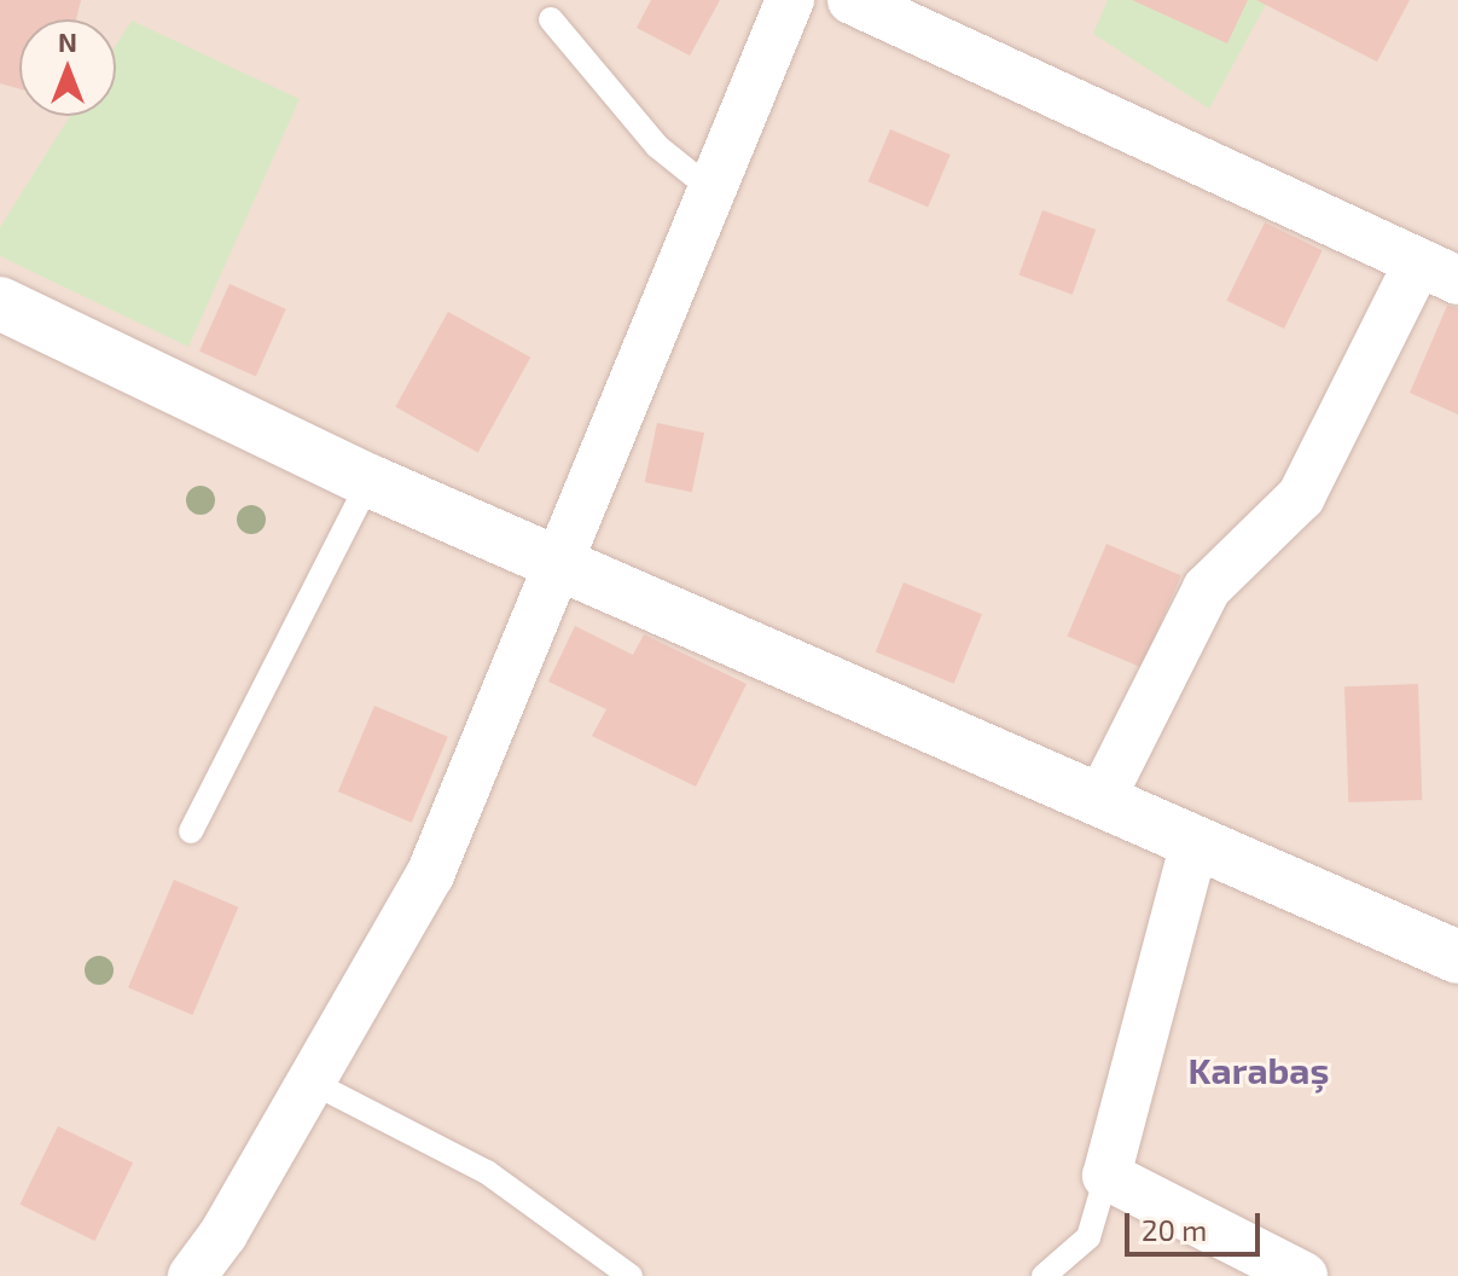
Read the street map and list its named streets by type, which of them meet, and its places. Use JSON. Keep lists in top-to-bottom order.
{
  "districts": ["Karabaş"],
  "scale_bar": "20 m",
  "north": "top"
}
